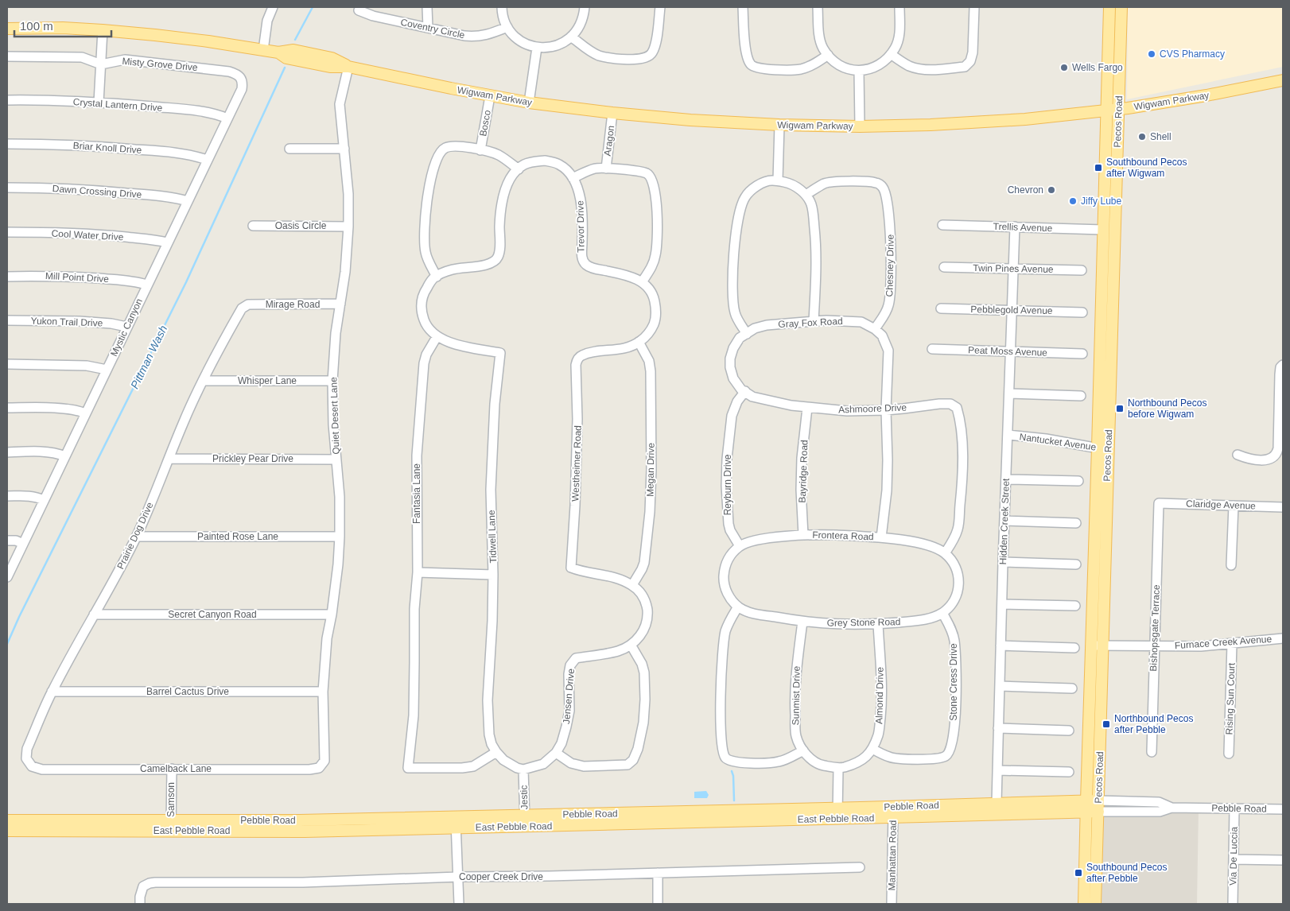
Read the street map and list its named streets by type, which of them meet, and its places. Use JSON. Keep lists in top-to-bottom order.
{
  "streets": {
    "main road": [
      "Wigwam Parkway",
      "Pecos Road",
      "Pebble Road",
      "East Pebble Road"
    ],
    "street": [
      "Coventry Circle",
      "Misty Grove Drive",
      "Crystal Lantern Drive",
      "Bosco",
      "Aragon",
      "Briar Knoll Drive",
      "Dawn Crossing Drive",
      "Oasis Circle",
      "Trevor Drive",
      "Trellis Avenue",
      "Cool Water Drive",
      "Chesney Drive",
      "Twin Pines Avenue",
      "Mill Point Drive",
      "Mirage Road",
      "Pebblegold Avenue",
      "Yukon Trail Drive",
      "Gray Fox Road",
      "Mystic Canyon",
      "Peat Moss Avenue",
      "Whisper Lane",
      "Ashmoore Drive",
      "Quiet Desert Lane",
      "Nantucket Avenue",
      "Prickley Pear Drive",
      "Westheimer Road",
      "Megan Drive",
      "Bayridge Road",
      "Reyburn Drive",
      "Fantasia Lane",
      "Claridge Avenue",
      "Hidden Creek Street",
      "Prairie Dog Drive",
      "Frontera Road",
      "Painted Rose Lane",
      "Tidwell Lane",
      "Secret Canyon Road",
      "Grey Stone Road",
      "Bishopsgate Terrace",
      "Furnace Creek Avenue",
      "Stone Cress Drive",
      "Barrel Cactus Drive",
      "Sunmist Drive",
      "Almond Drive",
      "Jensen Drive",
      "Rising Sun Court",
      "Camelback Lane",
      "Jestic",
      "Samson",
      "Manhattan Road",
      "Via De Luccia",
      "Cooper Creek Drive"
    ]
  },
  "crossings": [
    ["Misty Grove Drive", "Mystic Canyon"],
    ["Wigwam Parkway", "Pecos Road"],
    ["Wigwam Parkway", "Bosco"],
    ["Wigwam Parkway", "Aragon"],
    ["Wigwam Parkway", "Quiet Desert Lane"],
    ["Crystal Lantern Drive", "Mystic Canyon"],
    ["Pecos Road", "Trellis Avenue"],
    ["Pecos Road", "Nantucket Avenue"],
    ["Pecos Road", "Furnace Creek Avenue"],
    ["Pecos Road", "Pebble Road"],
    ["Pecos Road", "East Pebble Road"],
    ["Briar Knoll Drive", "Mystic Canyon"],
    ["Dawn Crossing Drive", "Mystic Canyon"],
    ["Oasis Circle", "Quiet Desert Lane"],
    ["Trellis Avenue", "Hidden Creek Street"],
    ["Cool Water Drive", "Mystic Canyon"],
    ["Chesney Drive", "Gray Fox Road"],
    ["Twin Pines Avenue", "Hidden Creek Street"],
    ["Mill Point Drive", "Mystic Canyon"],
    ["Mirage Road", "Quiet Desert Lane"],
    ["Mirage Road", "Prairie Dog Drive"],
    ["Pebblegold Avenue", "Hidden Creek Street"],
    ["Yukon Trail Drive", "Mystic Canyon"],
    ["Peat Moss Avenue", "Hidden Creek Street"],
    ["Whisper Lane", "Quiet Desert Lane"],
    ["Whisper Lane", "Prairie Dog Drive"],
    ["Ashmoore Drive", "Bayridge Road"],
    ["Ashmoore Drive", "Reyburn Drive"],
    ["Ashmoore Drive", "Frontera Road"],
    ["Quiet Desert Lane", "Prickley Pear Drive"],
    ["Quiet Desert Lane", "Painted Rose Lane"],
    ["Quiet Desert Lane", "Secret Canyon Road"],
    ["Quiet Desert Lane", "Barrel Cactus Drive"],
    ["Quiet Desert Lane", "Camelback Lane"],
    ["Nantucket Avenue", "Hidden Creek Street"],
    ["Prickley Pear Drive", "Prairie Dog Drive"],
    ["Westheimer Road", "Megan Drive"],
    ["Bayridge Road", "Frontera Road"],
    ["Reyburn Drive", "Frontera Road"],
    ["Fantasia Lane", "Tidwell Lane"],
    ["Claridge Avenue", "Bishopsgate Terrace"],
    ["Hidden Creek Street", "Pebble Road"],
    ["Hidden Creek Street", "East Pebble Road"],
    ["Prairie Dog Drive", "Painted Rose Lane"],
    ["Prairie Dog Drive", "Secret Canyon Road"],
    ["Prairie Dog Drive", "Barrel Cactus Drive"],
    ["Prairie Dog Drive", "Camelback Lane"],
    ["Tidwell Lane", "Jensen Drive"],
    ["Tidwell Lane", "Jestic"],
    ["Grey Stone Road", "Stone Cress Drive"],
    ["Grey Stone Road", "Sunmist Drive"],
    ["Grey Stone Road", "Almond Drive"],
    ["Bishopsgate Terrace", "Furnace Creek Avenue"],
    ["Furnace Creek Avenue", "Rising Sun Court"],
    ["Stone Cress Drive", "Almond Drive"],
    ["Sunmist Drive", "Almond Drive"],
    ["Jensen Drive", "Jestic"],
    ["Camelback Lane", "Samson"],
    ["Jestic", "East Pebble Road"],
    ["Samson", "East Pebble Road"],
    ["Pebble Road", "East Pebble Road"],
    ["Pebble Road", "Manhattan Road"],
    ["Pebble Road", "Via De Luccia"],
    ["East Pebble Road", "Manhattan Road"]
  ],
  "water": ["Pittman Wash"],
  "places": {
    "other": [
      "CVS Pharmacy",
      "Wells Fargo",
      "Shell",
      "Chevron",
      "Jiffy Lube"
    ],
    "transit": [
      "Southbound Pecos after Wigwam",
      "Northbound Pecos before Wigwam",
      "Northbound Pecos after Pebble",
      "Southbound Pecos after Pebble"
    ]
  },
  "scale_bar": "100 m"
}
